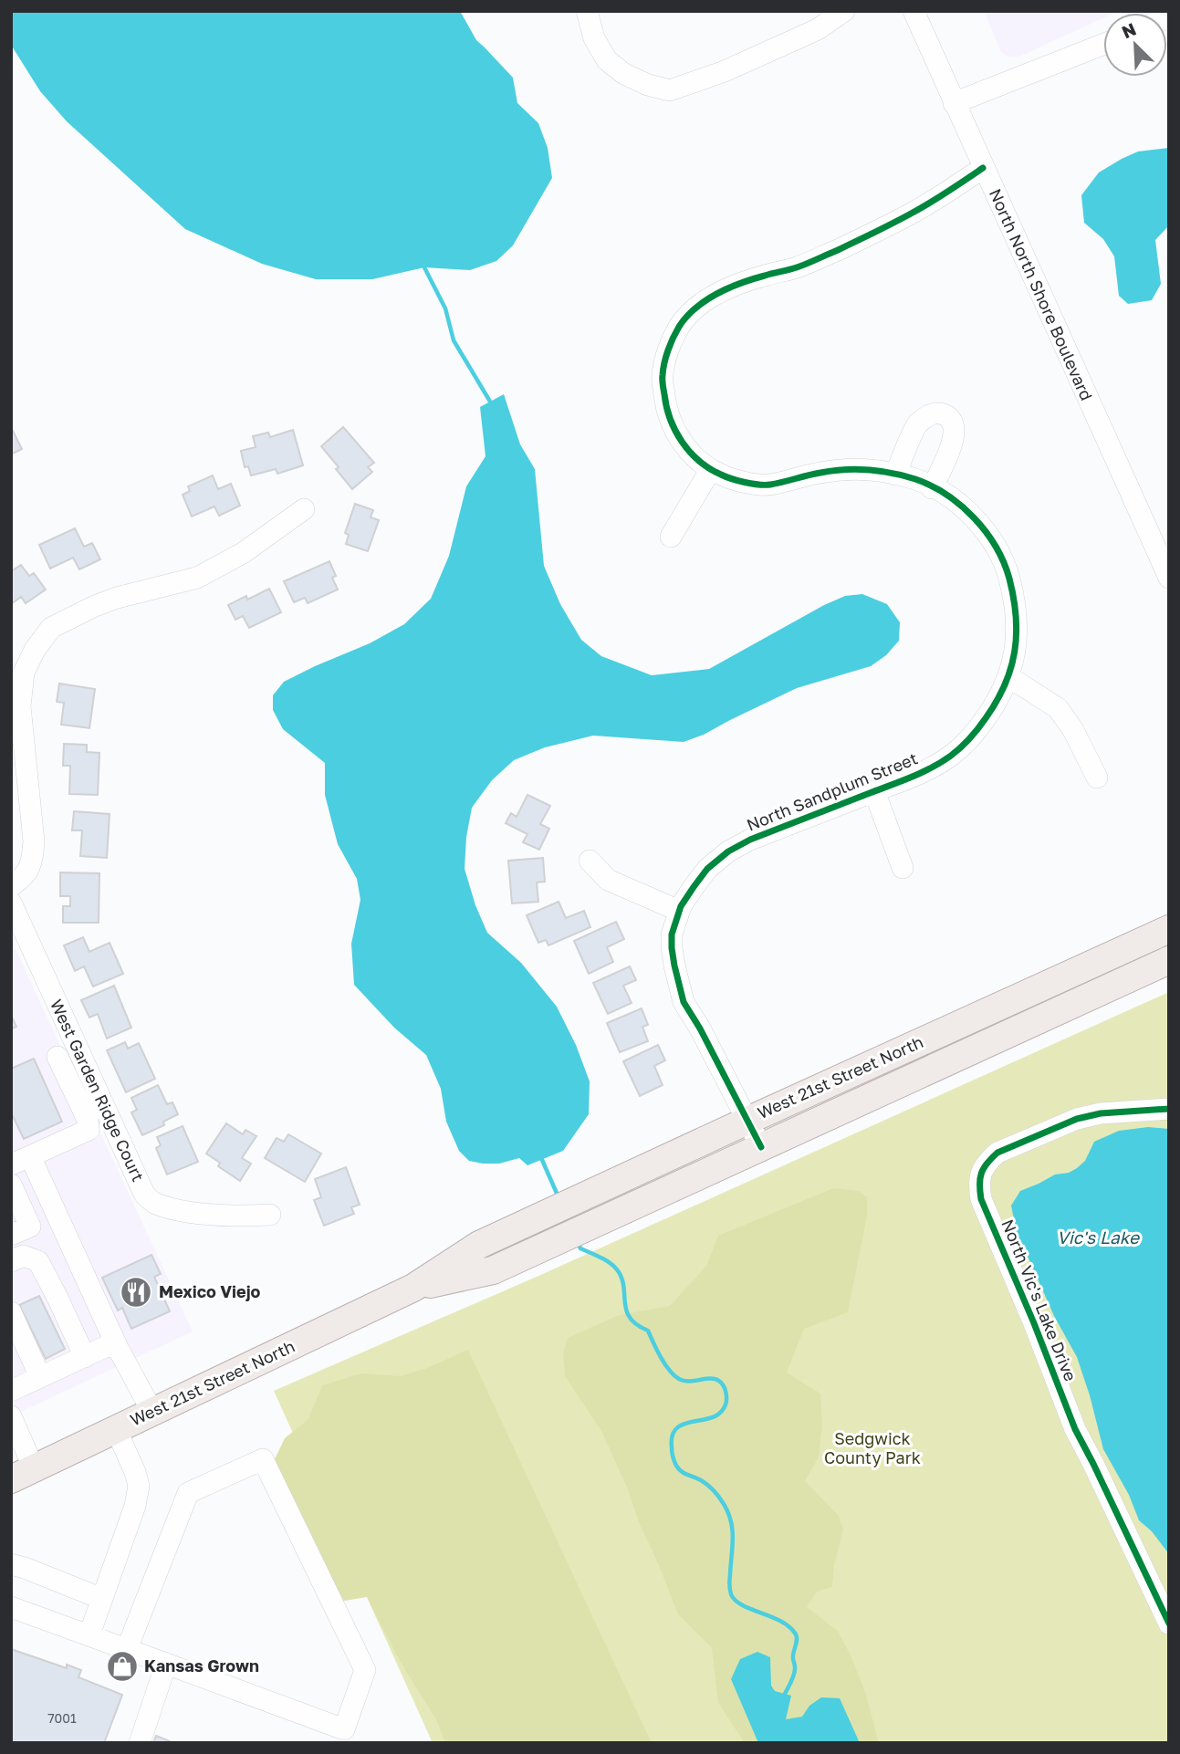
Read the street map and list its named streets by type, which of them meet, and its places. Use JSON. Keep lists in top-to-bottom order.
{
  "streets": {
    "main road": ["West 21st Street North"],
    "street": [
      "North North Shore Boulevard",
      "North Sandplum Street",
      "West Garden Ridge Court",
      "North Vic's Lake Drive"
    ]
  },
  "crossings": [
    ["North North Shore Boulevard", "North Sandplum Street"],
    ["North Sandplum Street", "West 21st Street North"]
  ],
  "water": ["Vic's Lake"],
  "parks": ["Sedgwick County Park"],
  "places": {
    "restaurant": ["Mexico Viejo"],
    "shop": ["Kansas Grown"]
  },
  "house_numbers": ["7001"],
  "north": "top left"
}
